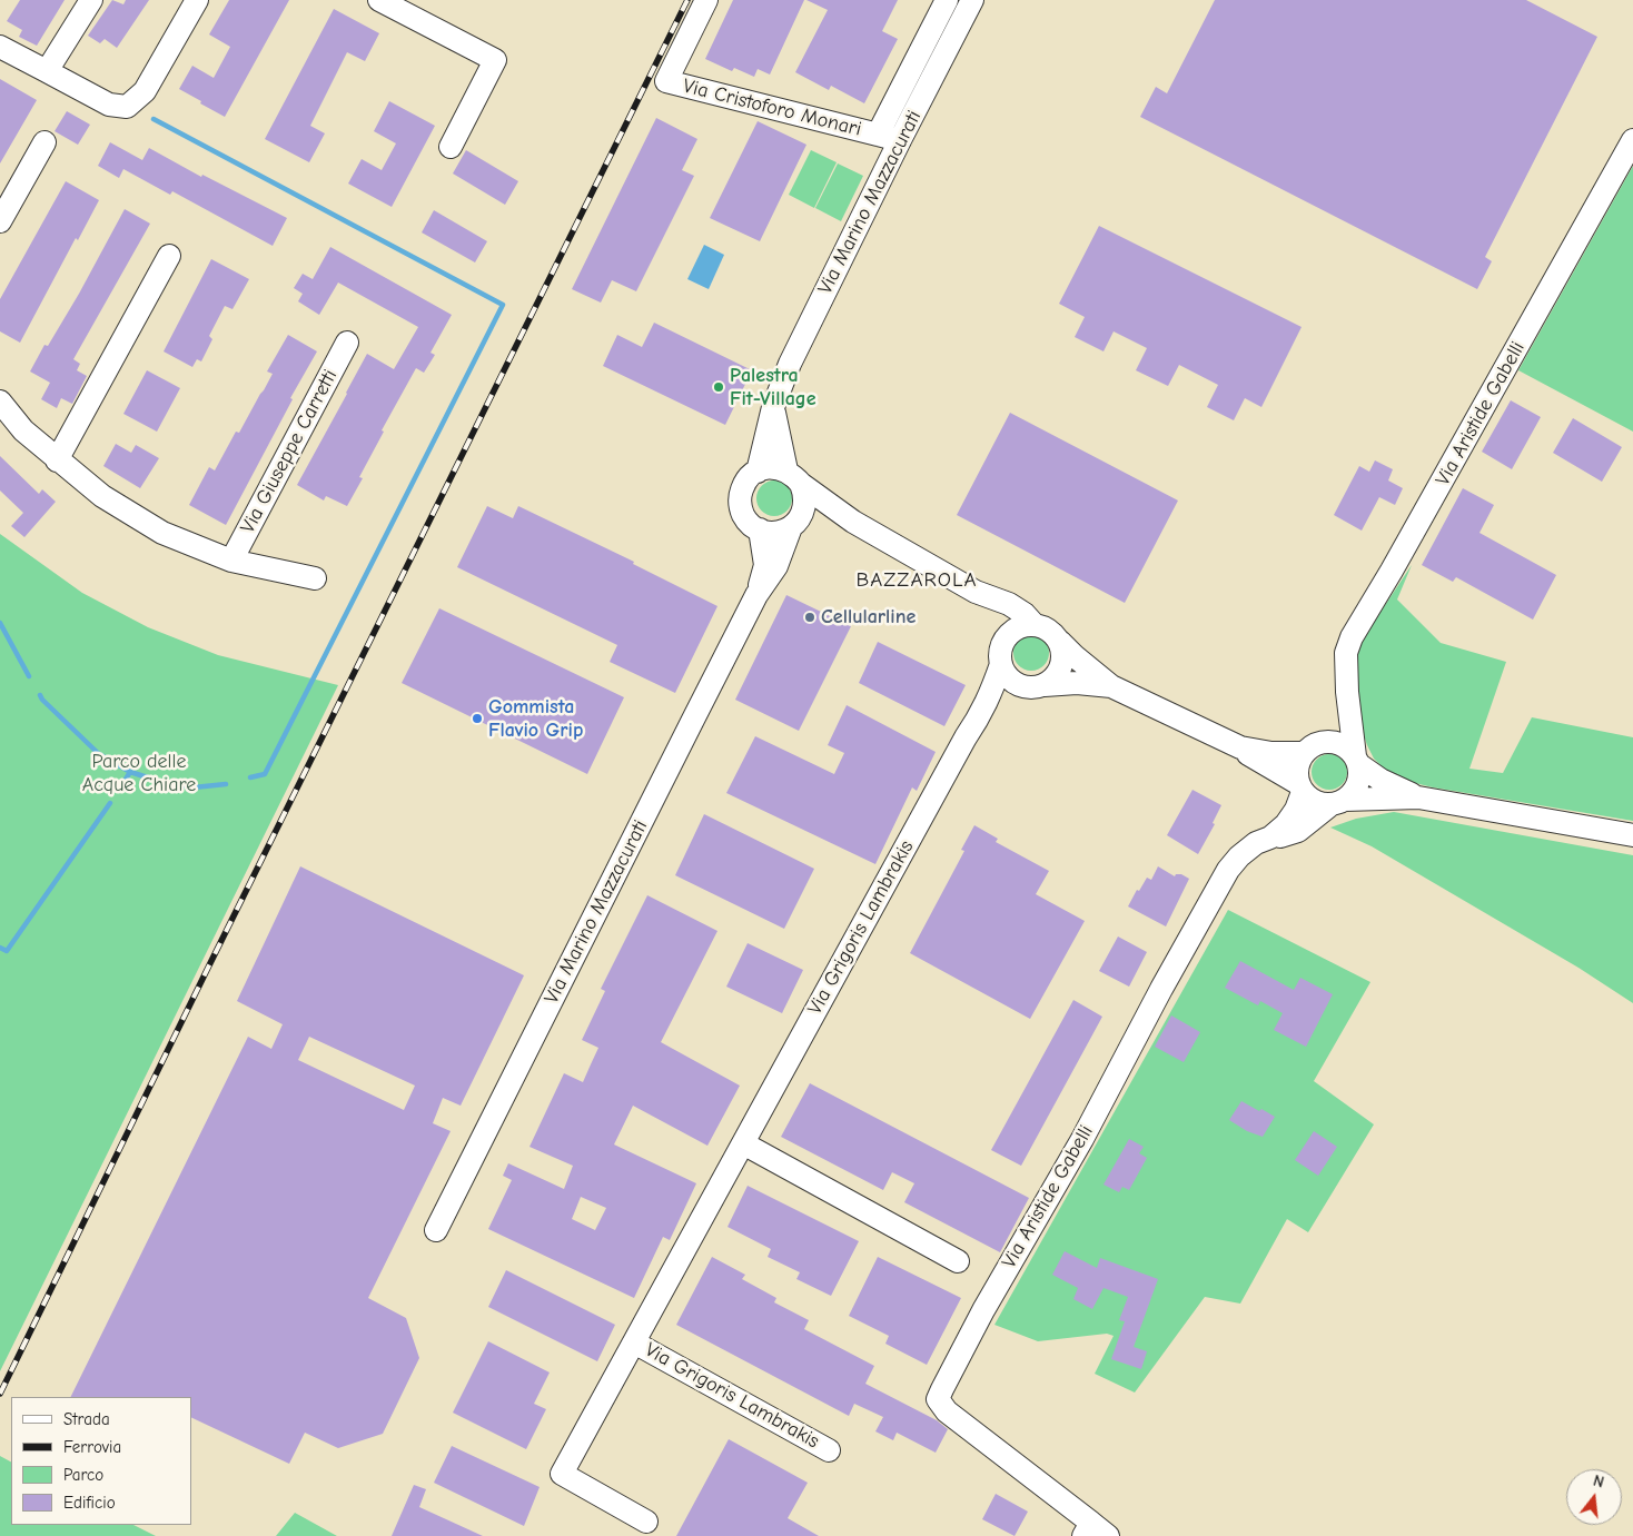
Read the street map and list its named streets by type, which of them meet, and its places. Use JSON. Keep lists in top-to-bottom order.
{
  "streets": {
    "street": [
      "Via Cristoforo Monari",
      "Via Marino Mazzacurati",
      "Via Aristide Gabelli",
      "Via Giuseppe Carretti",
      "Via Grigoris Lambrakis"
    ]
  },
  "crossings": [
    ["Via Cristoforo Monari", "Via Marino Mazzacurati"]
  ],
  "districts": ["BAZZAROLA"],
  "parks": ["Parco delle Acque Chiare"],
  "places": ["Palestra Fit-Village", "Cellularline", "Gommista Flavio Grip"],
  "legend": [
    "Strada",
    "Ferrovia",
    "Parco",
    "Edificio"
  ],
  "north": "top"
}
